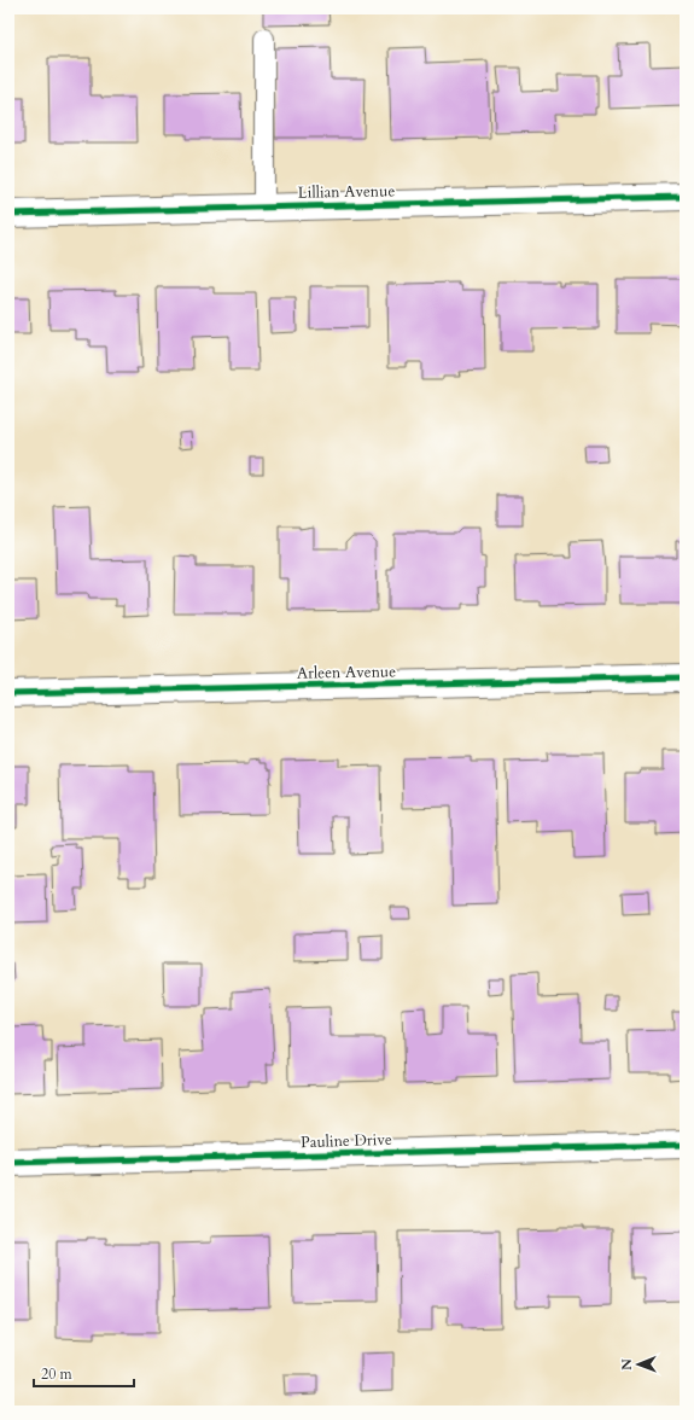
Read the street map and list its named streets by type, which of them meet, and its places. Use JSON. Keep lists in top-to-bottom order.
{
  "streets": {
    "street": ["Lillian Avenue", "Arleen Avenue", "Pauline Drive"]
  },
  "scale_bar": "20 m",
  "north": "left"
}
